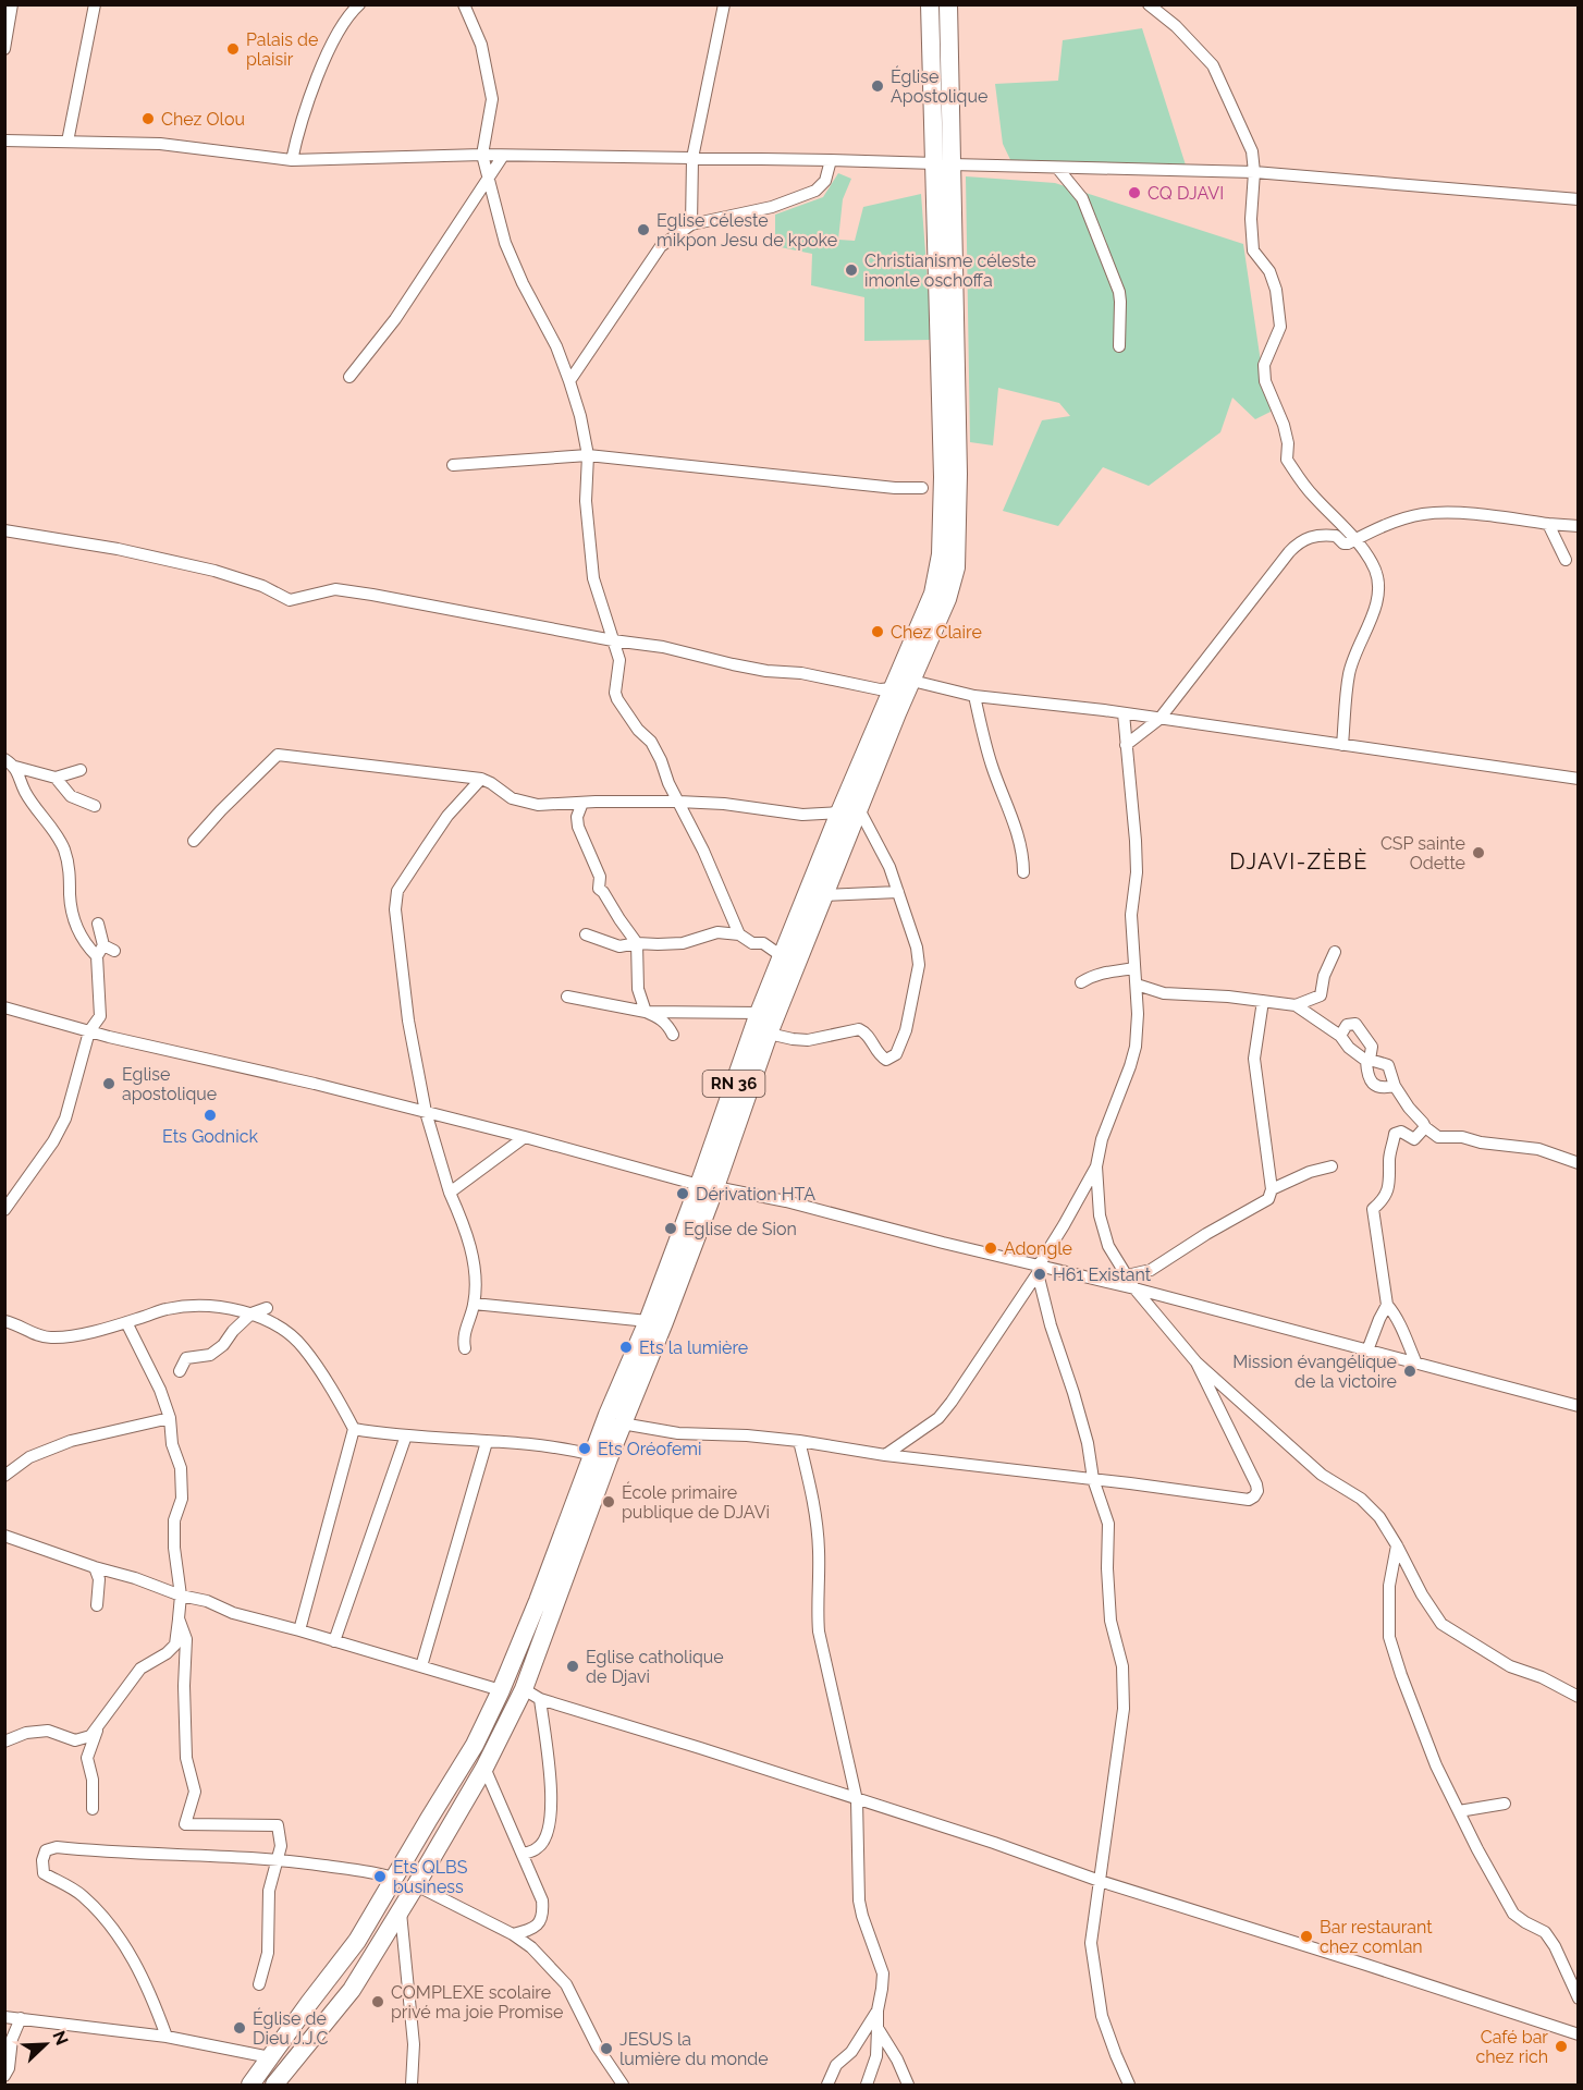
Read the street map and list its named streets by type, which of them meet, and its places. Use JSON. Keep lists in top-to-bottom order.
{
  "streets": {
    "main road": ["RN 36"]
  },
  "districts": ["DJAVI-ZÈBÈ"],
  "places": [
    "Palais de plaisir",
    "Église Apostolique",
    "Chez Olou",
    "CQ DJAVI",
    "Eglise céleste mikpon Jesu de kpoke",
    "Christianisme céleste imonle oschoffa",
    "Chez Claire",
    "CSP sainte Odette",
    "Eglise apostolique",
    "Ets Godnick",
    "Dérivation HTA",
    "Eglise de Sion",
    "Adongle",
    "H61 Existant",
    "Ets la lumière",
    "Mission évangélique de la victoire",
    "Ets Oréofemi",
    "École primaire publique de DJAVi",
    "Eglise catholique de Djavi",
    "Ets QLBS business",
    "Bar restaurant chez comlan",
    "COMPLEXE scolaire privé ma joie Promise",
    "Église de Dieu J.J.C",
    "Café bar chez rich",
    "JESUS la lumière du monde"
  ],
  "north": "top right"
}
